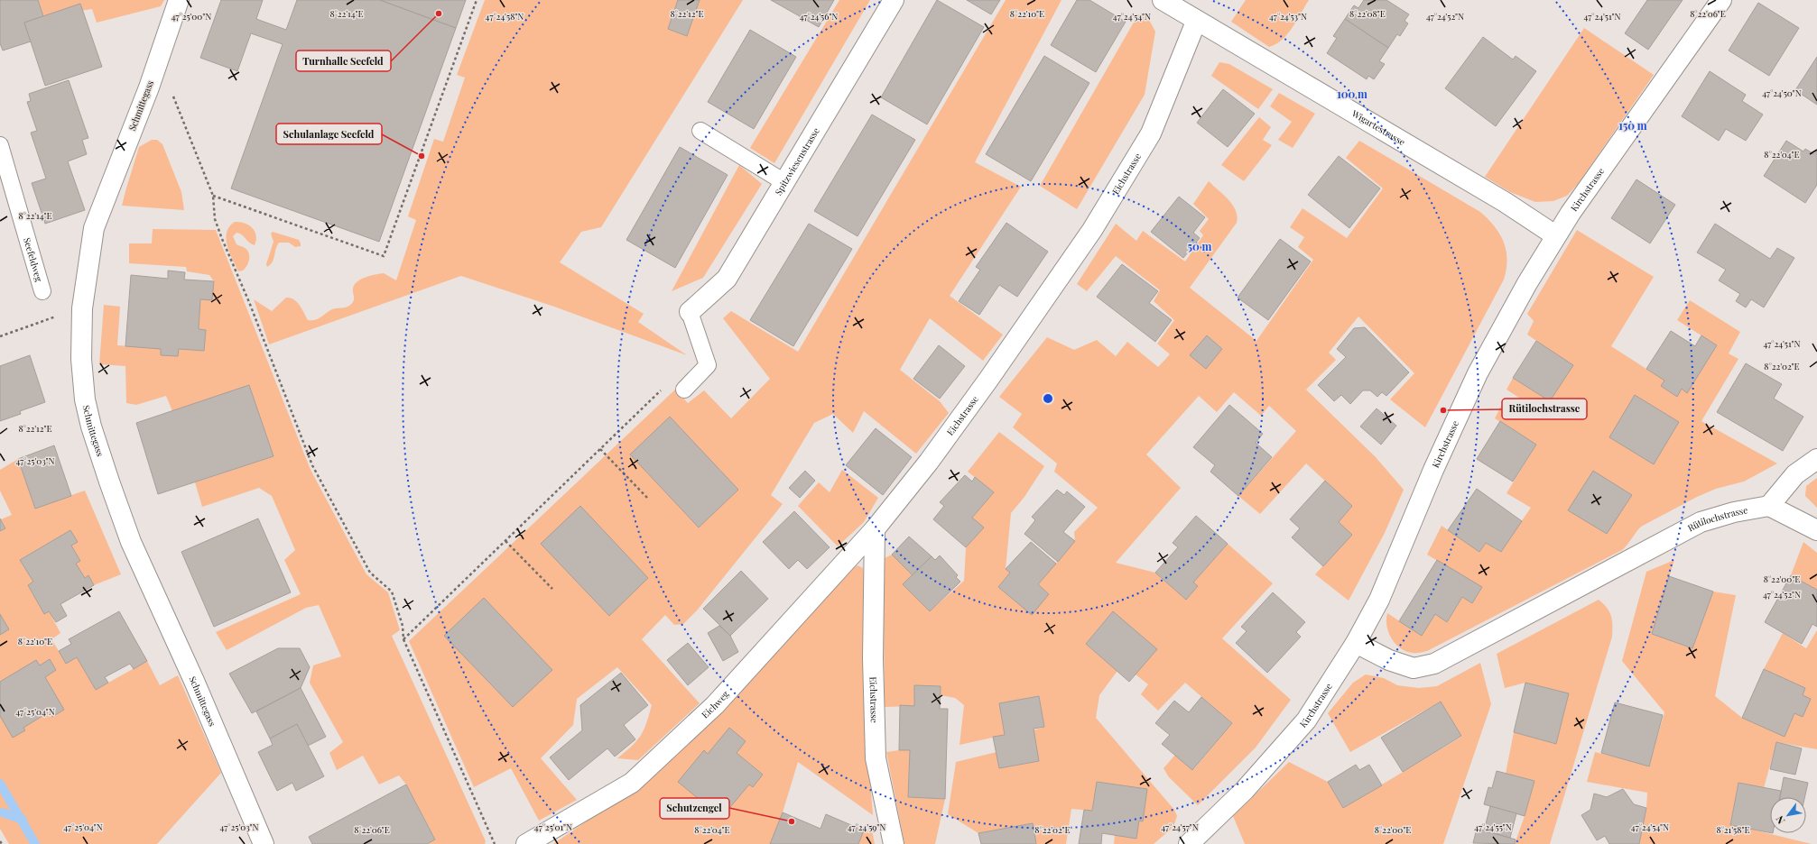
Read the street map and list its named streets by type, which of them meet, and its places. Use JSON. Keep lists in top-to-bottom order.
{
  "streets": {
    "street": [
      "Schmittegass",
      "Wigartestrasse",
      "Spitzwiesenstrasse",
      "Eichstrasse",
      "Kirchstrasse",
      "Rütilochstrasse",
      "Eichweg"
    ],
    "lane": ["Seefeldweg"]
  },
  "crossings": [
    ["Wigartestrasse", "Eichstrasse"],
    ["Wigartestrasse", "Kirchstrasse"],
    ["Eichstrasse", "Eichweg"],
    ["Kirchstrasse", "Rütilochstrasse"]
  ],
  "places": [
    "Turnhalle Seefeld",
    "Schulanlage Seefeld",
    "Rütilochstrasse",
    "Schutzengel"
  ],
  "north": "bottom left",
  "coordinates": [
    "8°22'06\"E",
    "8°22'14\"E",
    "8°22'12\"E",
    "8°22'10\"E",
    "8°22'08\"E",
    "47°24'52\"N",
    "47°25'00\"N",
    "47°24'58\"N",
    "47°24'56\"N",
    "47°24'54\"N",
    "47°24'53\"N",
    "47°24'51\"N",
    "47°24'50\"N",
    "8°22'04\"E",
    "8°22'02\"E",
    "47°25'03\"N",
    "8°22'00\"E",
    "47°25'04\"N",
    "47°25'01\"N",
    "47°24'59\"N",
    "47°24'57\"N",
    "47°24'55\"N",
    "8°21'58\"E"
  ],
  "rings": ["100 m", "150 m", "50 m"]
}
